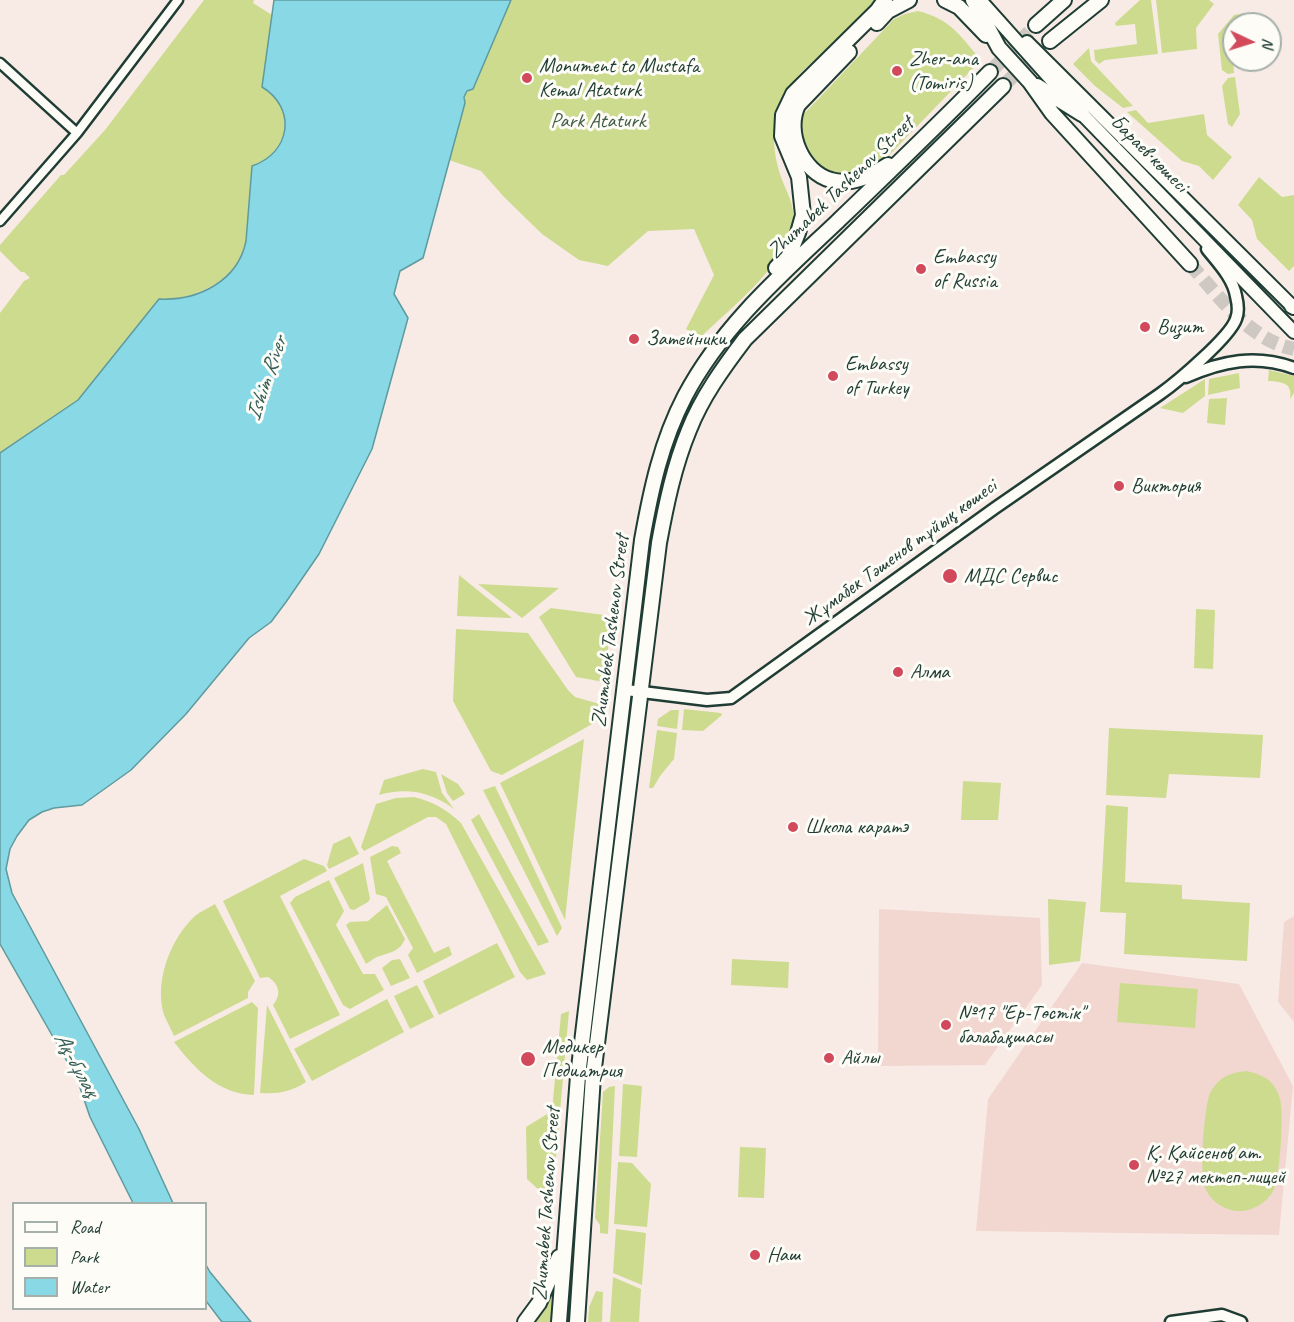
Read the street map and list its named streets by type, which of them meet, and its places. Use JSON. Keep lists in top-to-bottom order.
{
  "streets": {
    "main road": ["Бараев көшесі", "Zhumabek Tashenov Street"],
    "street": ["Жұмабек Тәшенов тұйық көшесі"]
  },
  "crossings": [
    ["Zhumabek Tashenov Street", "Жұмабек Тәшенов тұйық көшесі"]
  ],
  "water": ["Ishim River", "Ақ-бұлақ"],
  "parks": ["Park Ataturk"],
  "places": [
    "Zher-ana (Tomiris)",
    "Monument to Mustafa Kemal Ataturk",
    "Embassy of Russia",
    "Визит",
    "Затейники",
    "Embassy of Turkey",
    "Виктория",
    "МДС Сервис",
    "Алма",
    "Школа каратэ",
    "№17 \"Ер-Төстік\" балабақшасы",
    "Айлы",
    "Медикер Педиатрия",
    "Қ. Қайсенов ат. №27 мектеп-лицей",
    "Наш"
  ],
  "legend": ["Road", "Park", "Water"],
  "north": "right"
}
